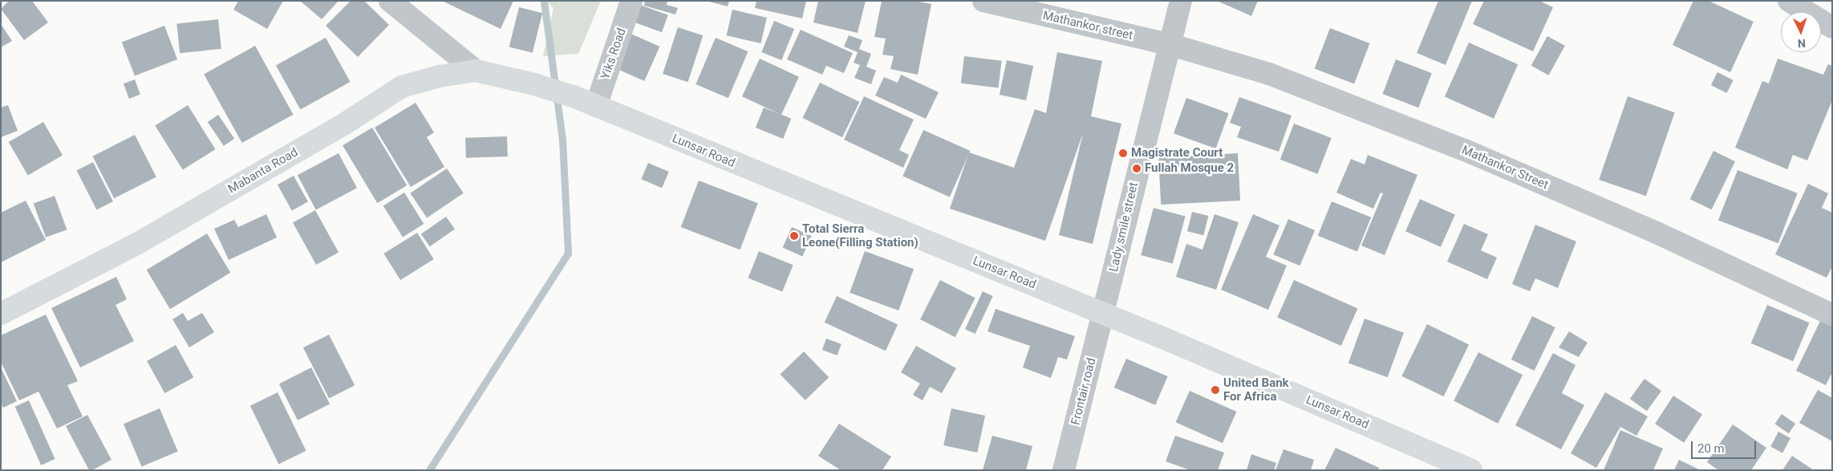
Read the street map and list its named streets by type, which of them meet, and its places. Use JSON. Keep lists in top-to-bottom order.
{
  "streets": {
    "main road": ["Lunsar Road", "Mabanta Road"],
    "street": [
      "Mathankor street",
      "Yiks Road",
      "Mathankor Street",
      "Lady smile street",
      "Frontair road"
    ]
  },
  "crossings": [
    ["Mathankor street", "Mathankor Street"],
    ["Mathankor street", "Lady smile street"],
    ["Yiks Road", "Lunsar Road"],
    ["Lunsar Road", "Mabanta Road"],
    ["Lunsar Road", "Lady smile street"],
    ["Lunsar Road", "Frontair road"],
    ["Mathankor Street", "Lady smile street"],
    ["Lady smile street", "Frontair road"]
  ],
  "places": [
    "Magistrate Court",
    "Fullah Mosque 2",
    "Total Sierra Leone(Filling Station)",
    "United Bank For Africa"
  ],
  "scale_bar": "20 m",
  "north": "bottom"
}
